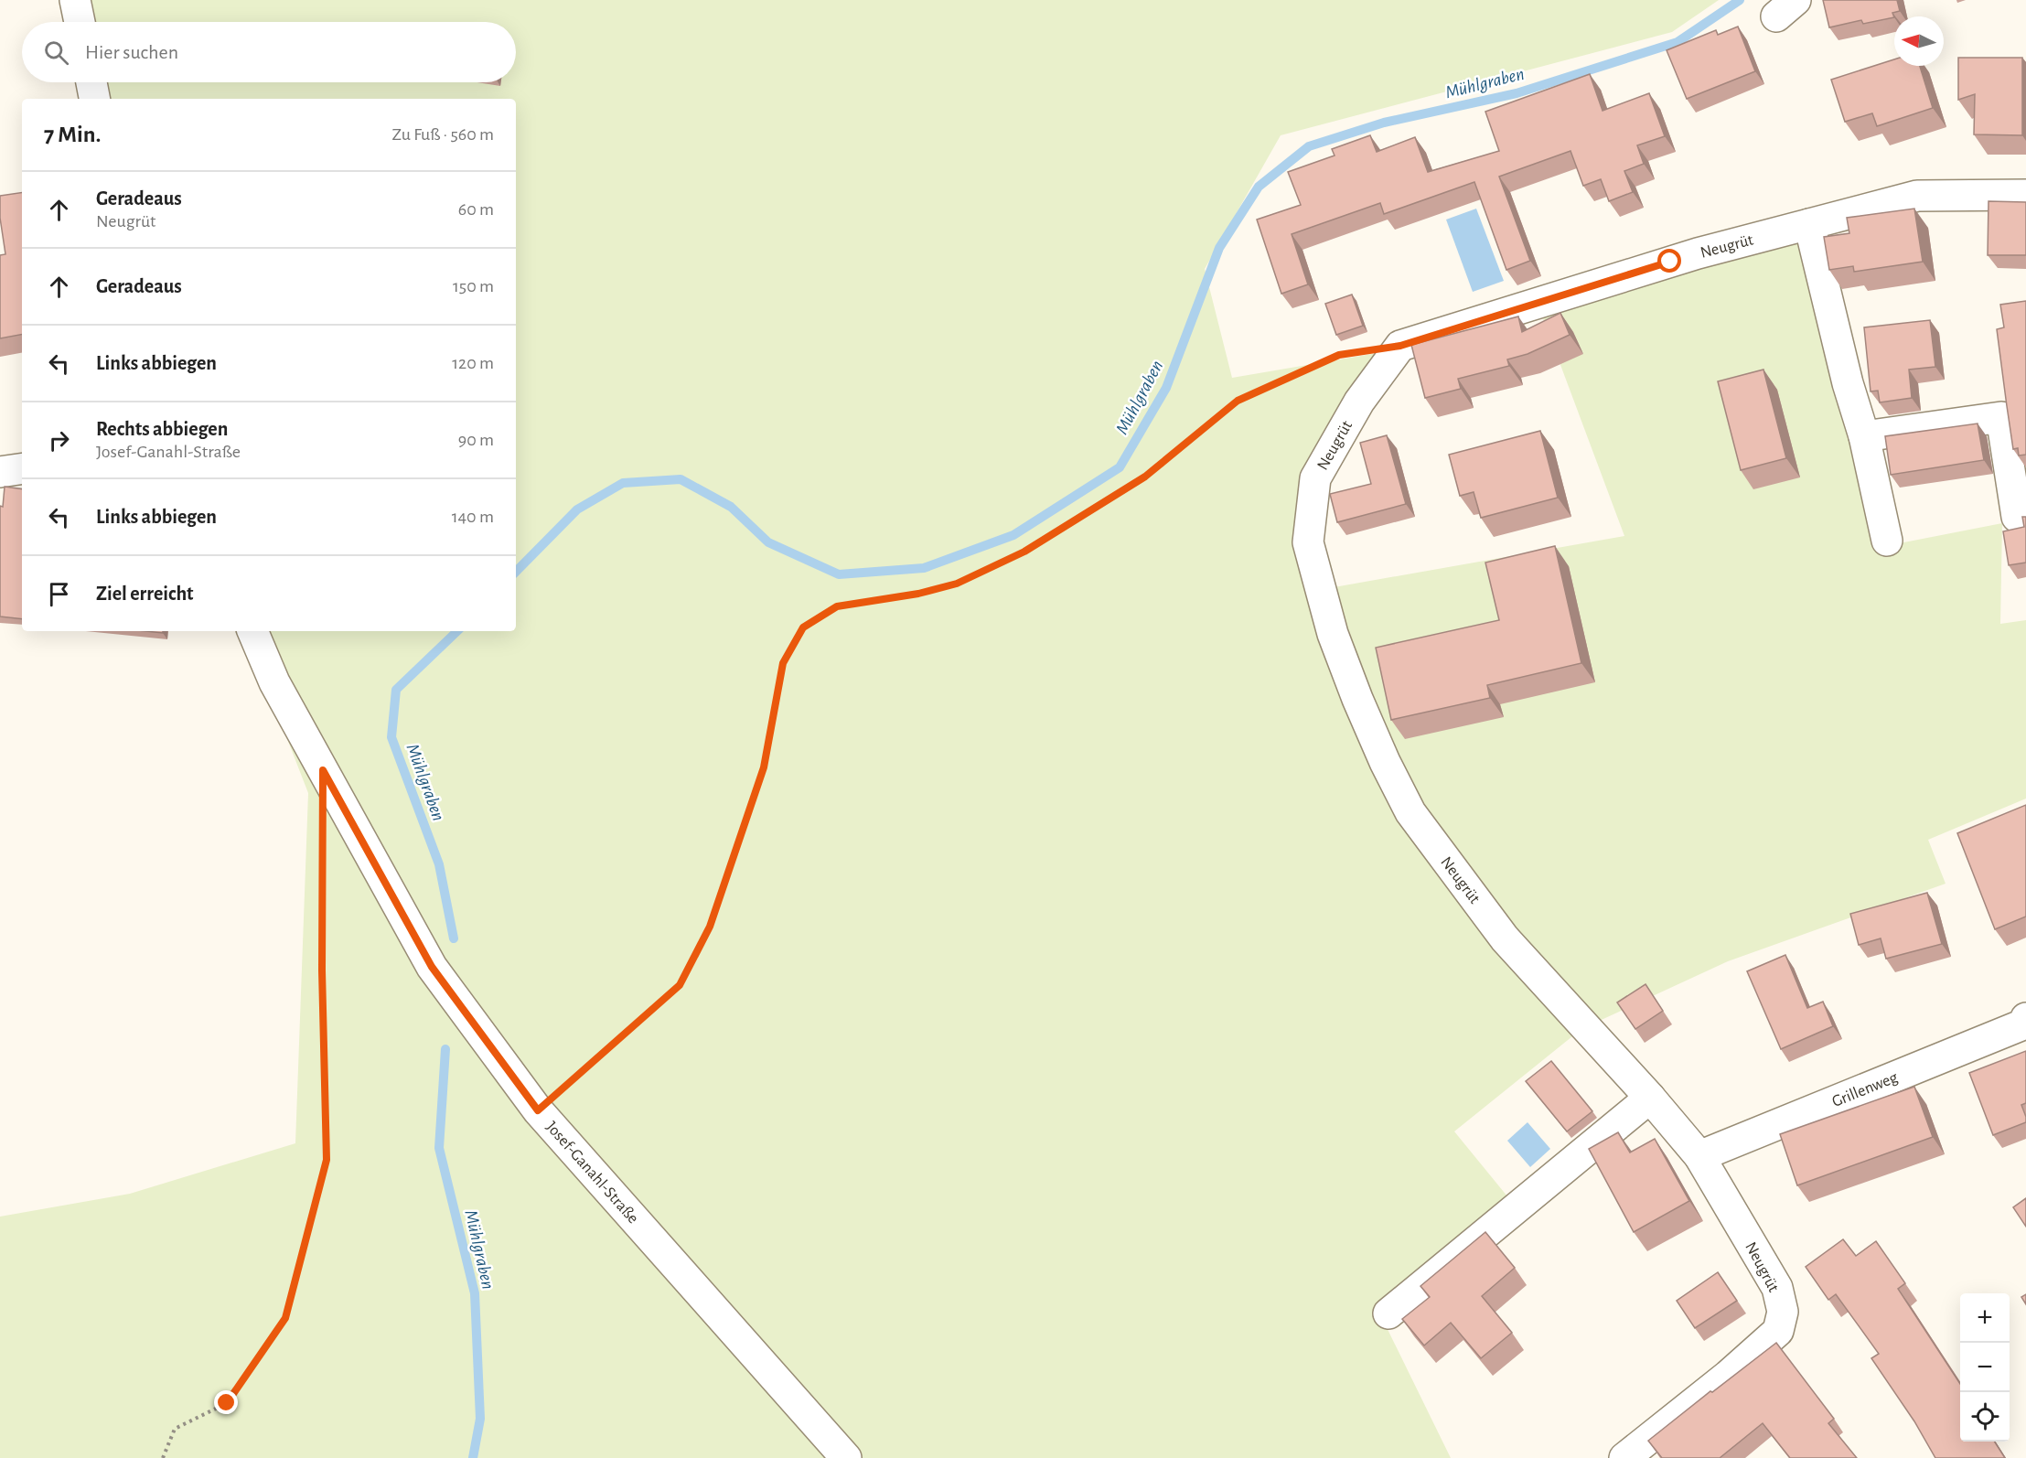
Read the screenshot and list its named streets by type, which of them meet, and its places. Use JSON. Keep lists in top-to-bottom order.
{
  "streets": {
    "street": ["Neugrüt", "Grillenweg", "Josef-Ganahl-Straße"]
  },
  "crossings": [
    ["Neugrüt", "Grillenweg"]
  ],
  "water": ["Mühlgraben"],
  "north": "left",
  "page": {
    "search": "Hier suchen",
    "heading": ["7 Min.", "Zu Fuß · 560 m"],
    "list": [
      ["Geradeaus", "Neugrüt", "60 m"],
      ["Geradeaus", "150 m"],
      ["Links abbiegen", "120 m"],
      ["Rechts abbiegen", "Josef-Ganahl-Straße", "90 m"],
      ["Links abbiegen", "140 m"],
      "Ziel erreicht"
    ],
    "map_buttons": ["+", "−"]
  }
}
